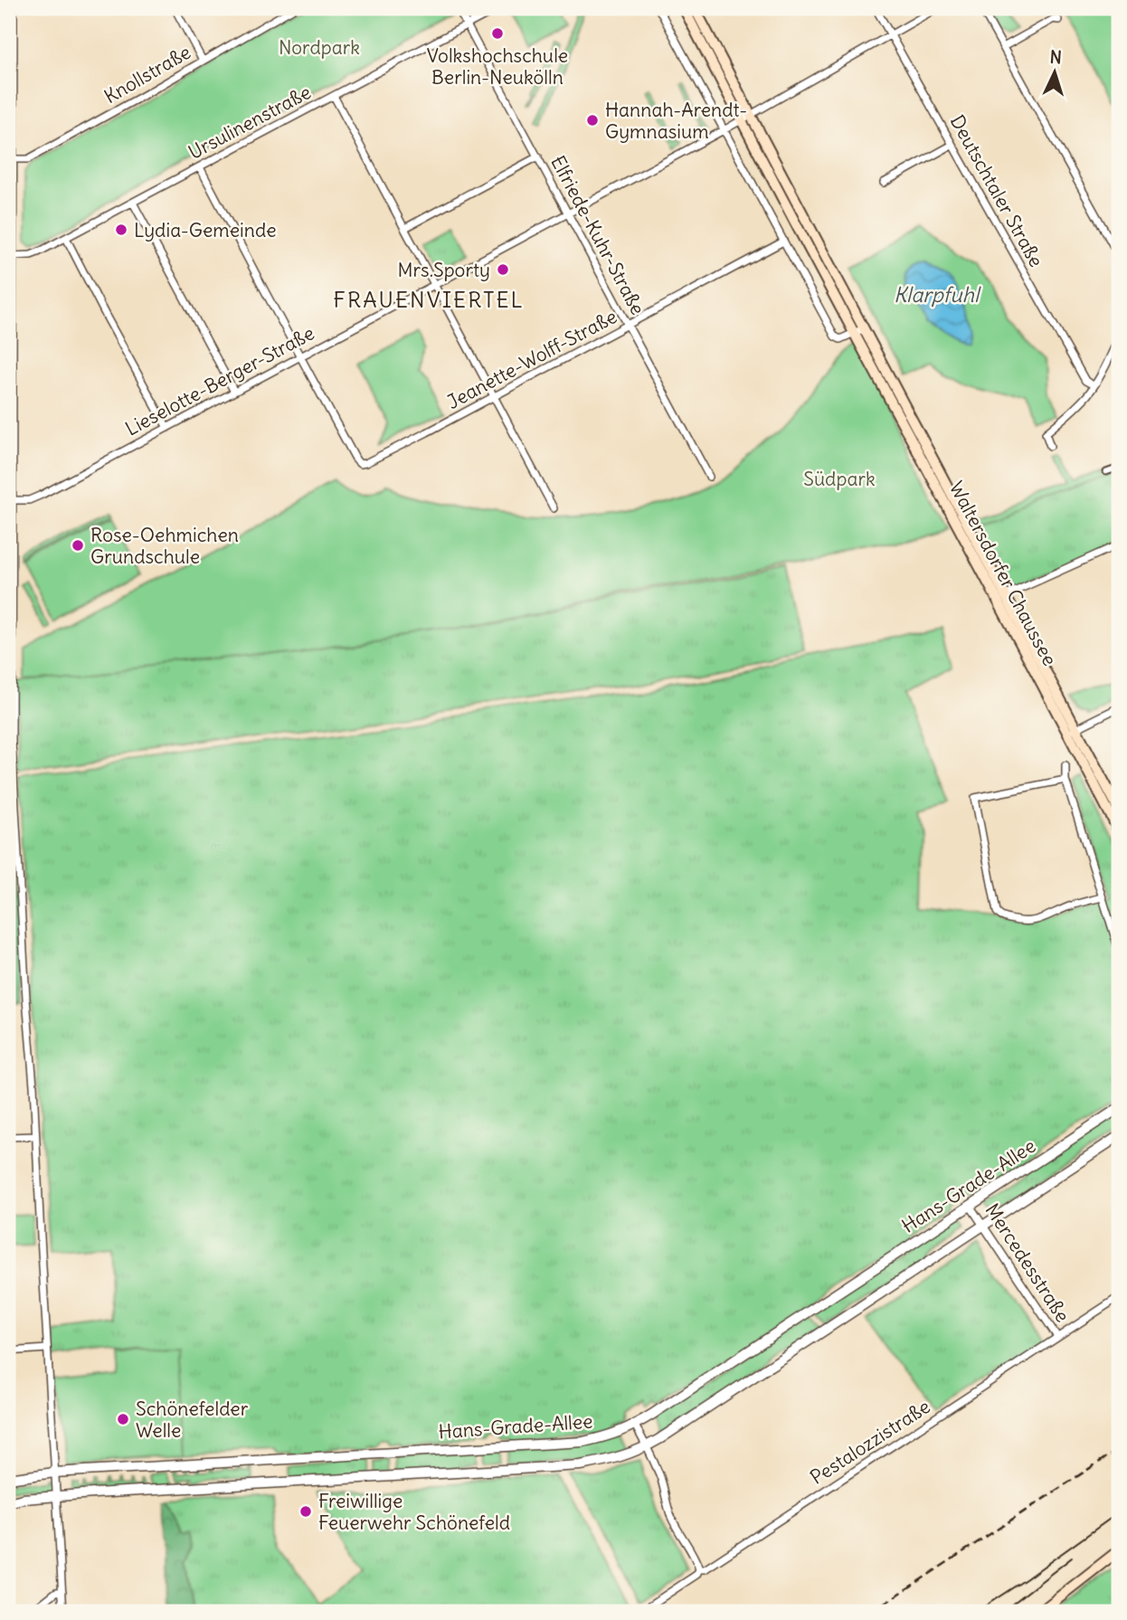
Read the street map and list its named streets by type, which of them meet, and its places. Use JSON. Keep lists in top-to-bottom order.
{
  "streets": {
    "main road": ["Waltersdorfer Chaussee"],
    "street": [
      "Knollstraße",
      "Ursulinenstraße",
      "Deutschtaler Straße",
      "Elfriede-Kuhr-Straße",
      "Jeanette-Wolff-Straße",
      "Lieselotte-Berger-Straße",
      "Hans-Grade-Allee",
      "Mercedesstraße",
      "Pestalozzistraße"
    ]
  },
  "crossings": [
    ["Ursulinenstraße", "Elfriede-Kuhr-Straße"],
    ["Deutschtaler Straße", "Lieselotte-Berger-Straße"],
    ["Elfriede-Kuhr-Straße", "Jeanette-Wolff-Straße"],
    ["Elfriede-Kuhr-Straße", "Lieselotte-Berger-Straße"],
    ["Jeanette-Wolff-Straße", "Lieselotte-Berger-Straße"],
    ["Lieselotte-Berger-Straße", "Waltersdorfer Chaussee"],
    ["Hans-Grade-Allee", "Mercedesstraße"],
    ["Mercedesstraße", "Pestalozzistraße"]
  ],
  "districts": ["FRAUENVIERTEL"],
  "water": ["Klarpfuhl"],
  "parks": ["Nordpark", "Südpark"],
  "places": [
    "Volkshochschule Berlin-Neukölln",
    "Hannah-Arendt- Gymnasium",
    "Lydia-Gemeinde",
    "Mrs.Sporty",
    "Rose-Oehmichen Grundschule",
    "Schönefelder Welle",
    "Freiwillige Feuerwehr Schönefeld"
  ],
  "north": "top"
}
